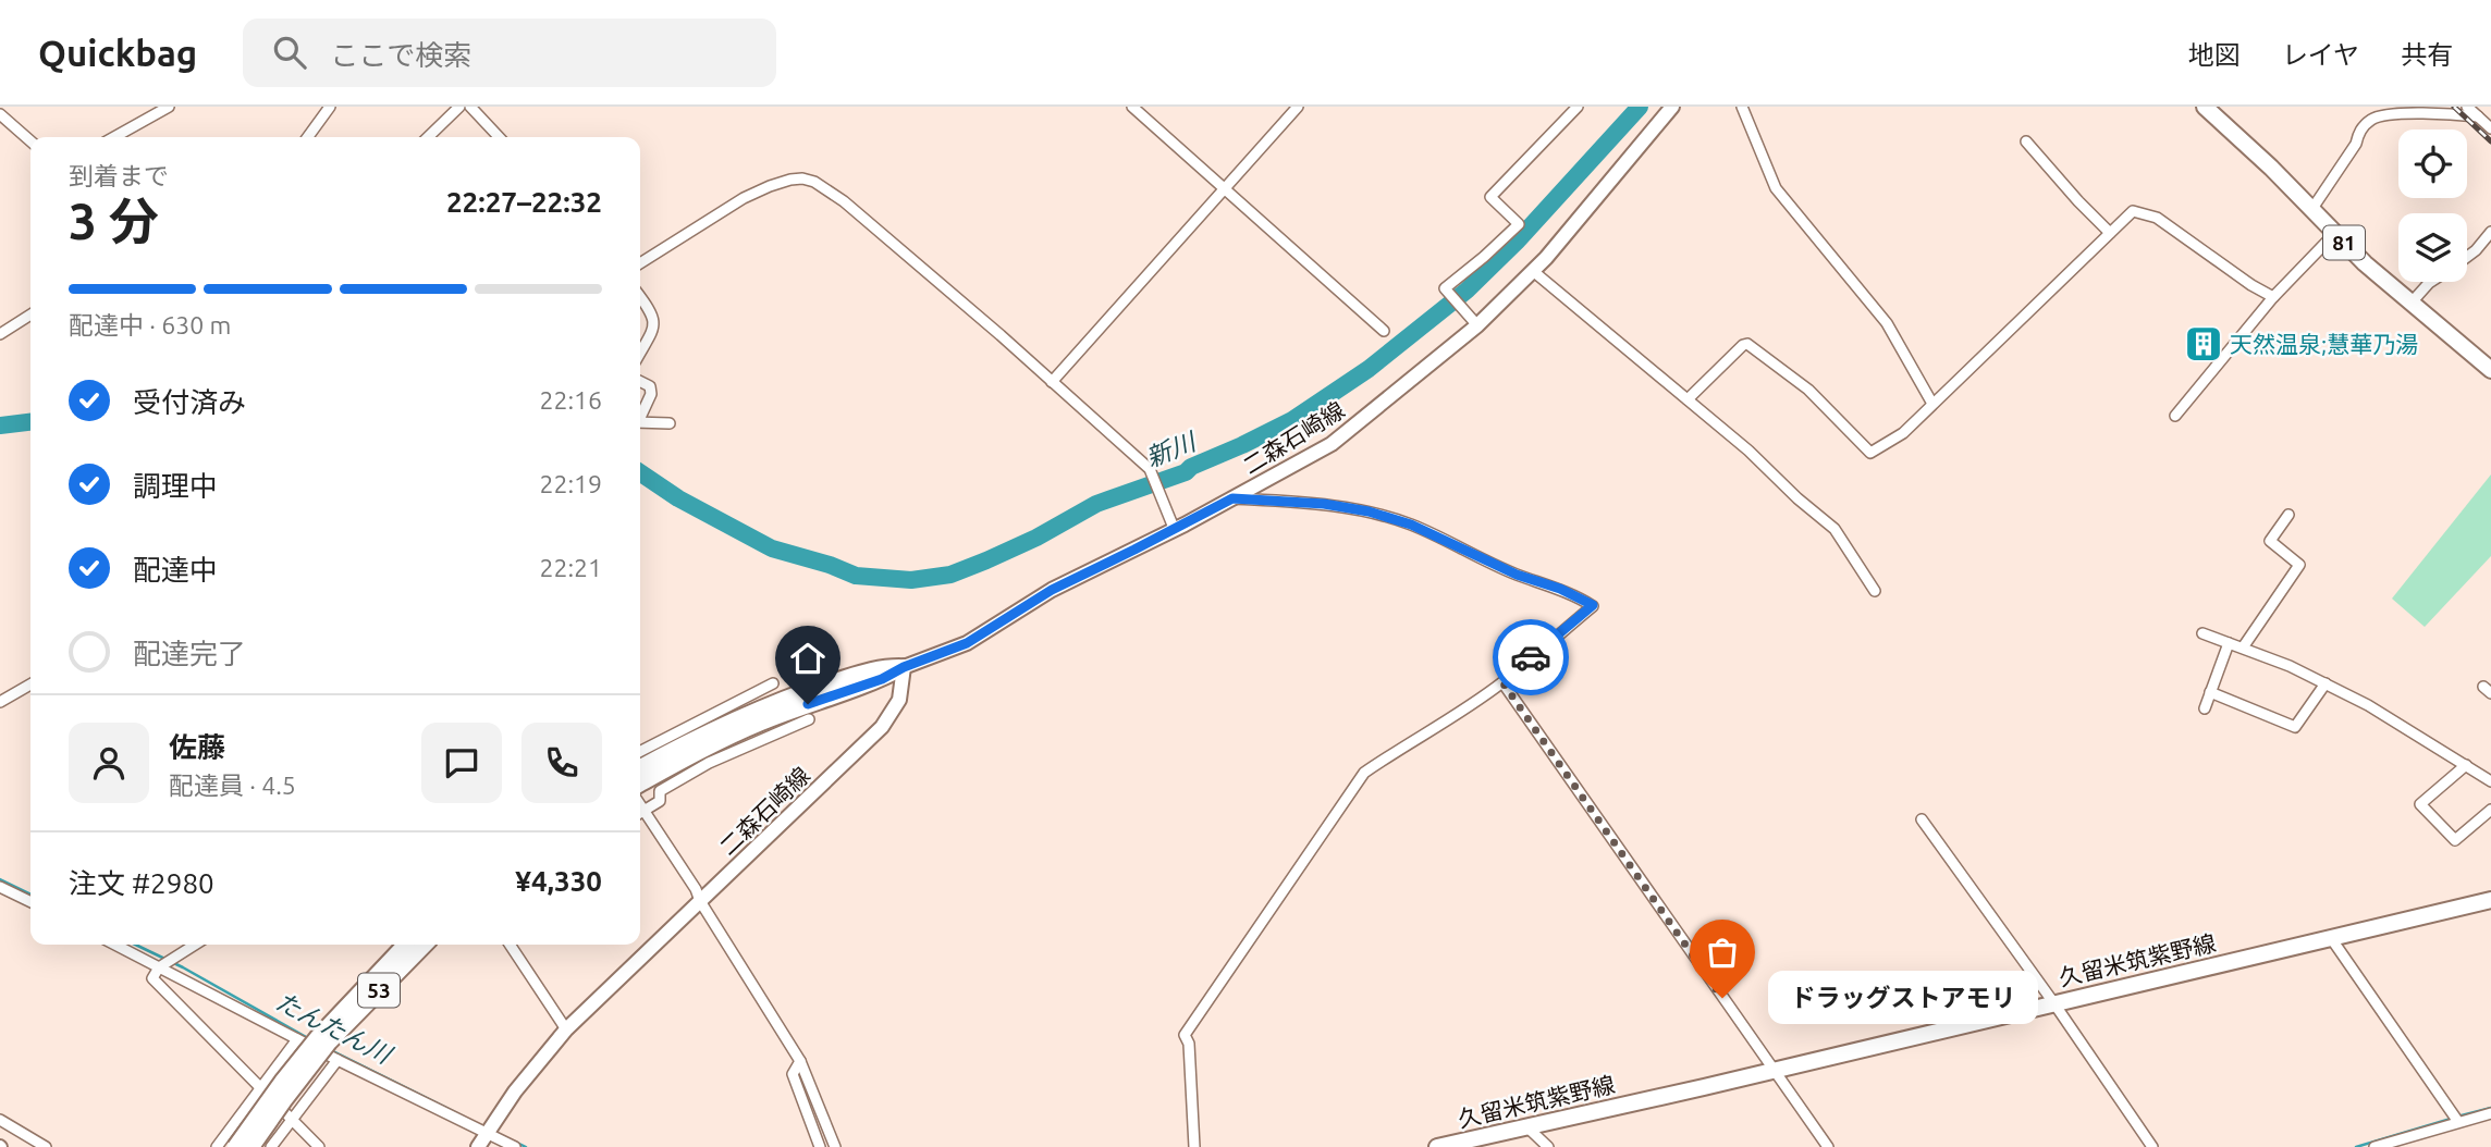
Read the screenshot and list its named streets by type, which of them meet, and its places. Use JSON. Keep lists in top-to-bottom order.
{
  "streets": {
    "main road": [
      "81",
      "二森石崎線",
      "久留米筑紫野線",
      "53"
    ]
  },
  "water": ["新川", "たんたん川"],
  "places": {
    "building": ["天然温泉;慧華乃湯"],
    "other": ["ドラッグストアモリ"]
  },
  "page": {
    "header": "Quickbag",
    "search": "ここで検索",
    "nav": ["地図", "レイヤ", "共有"],
    "heading": ["3 分", "到着まで", "22:27–22:32"],
    "panel": [
      "佐藤",
      "配達員 · 4.5",
      "注文 #2980",
      "¥4,330"
    ],
    "bar": "配達中 · 630 m",
    "list": [
      ["受付済み", "22:16"],
      ["調理中", "22:19"],
      ["配達中", "22:21"],
      "配達完了"
    ],
    "bubble": "ドラッグストアモリ"
  }
}
